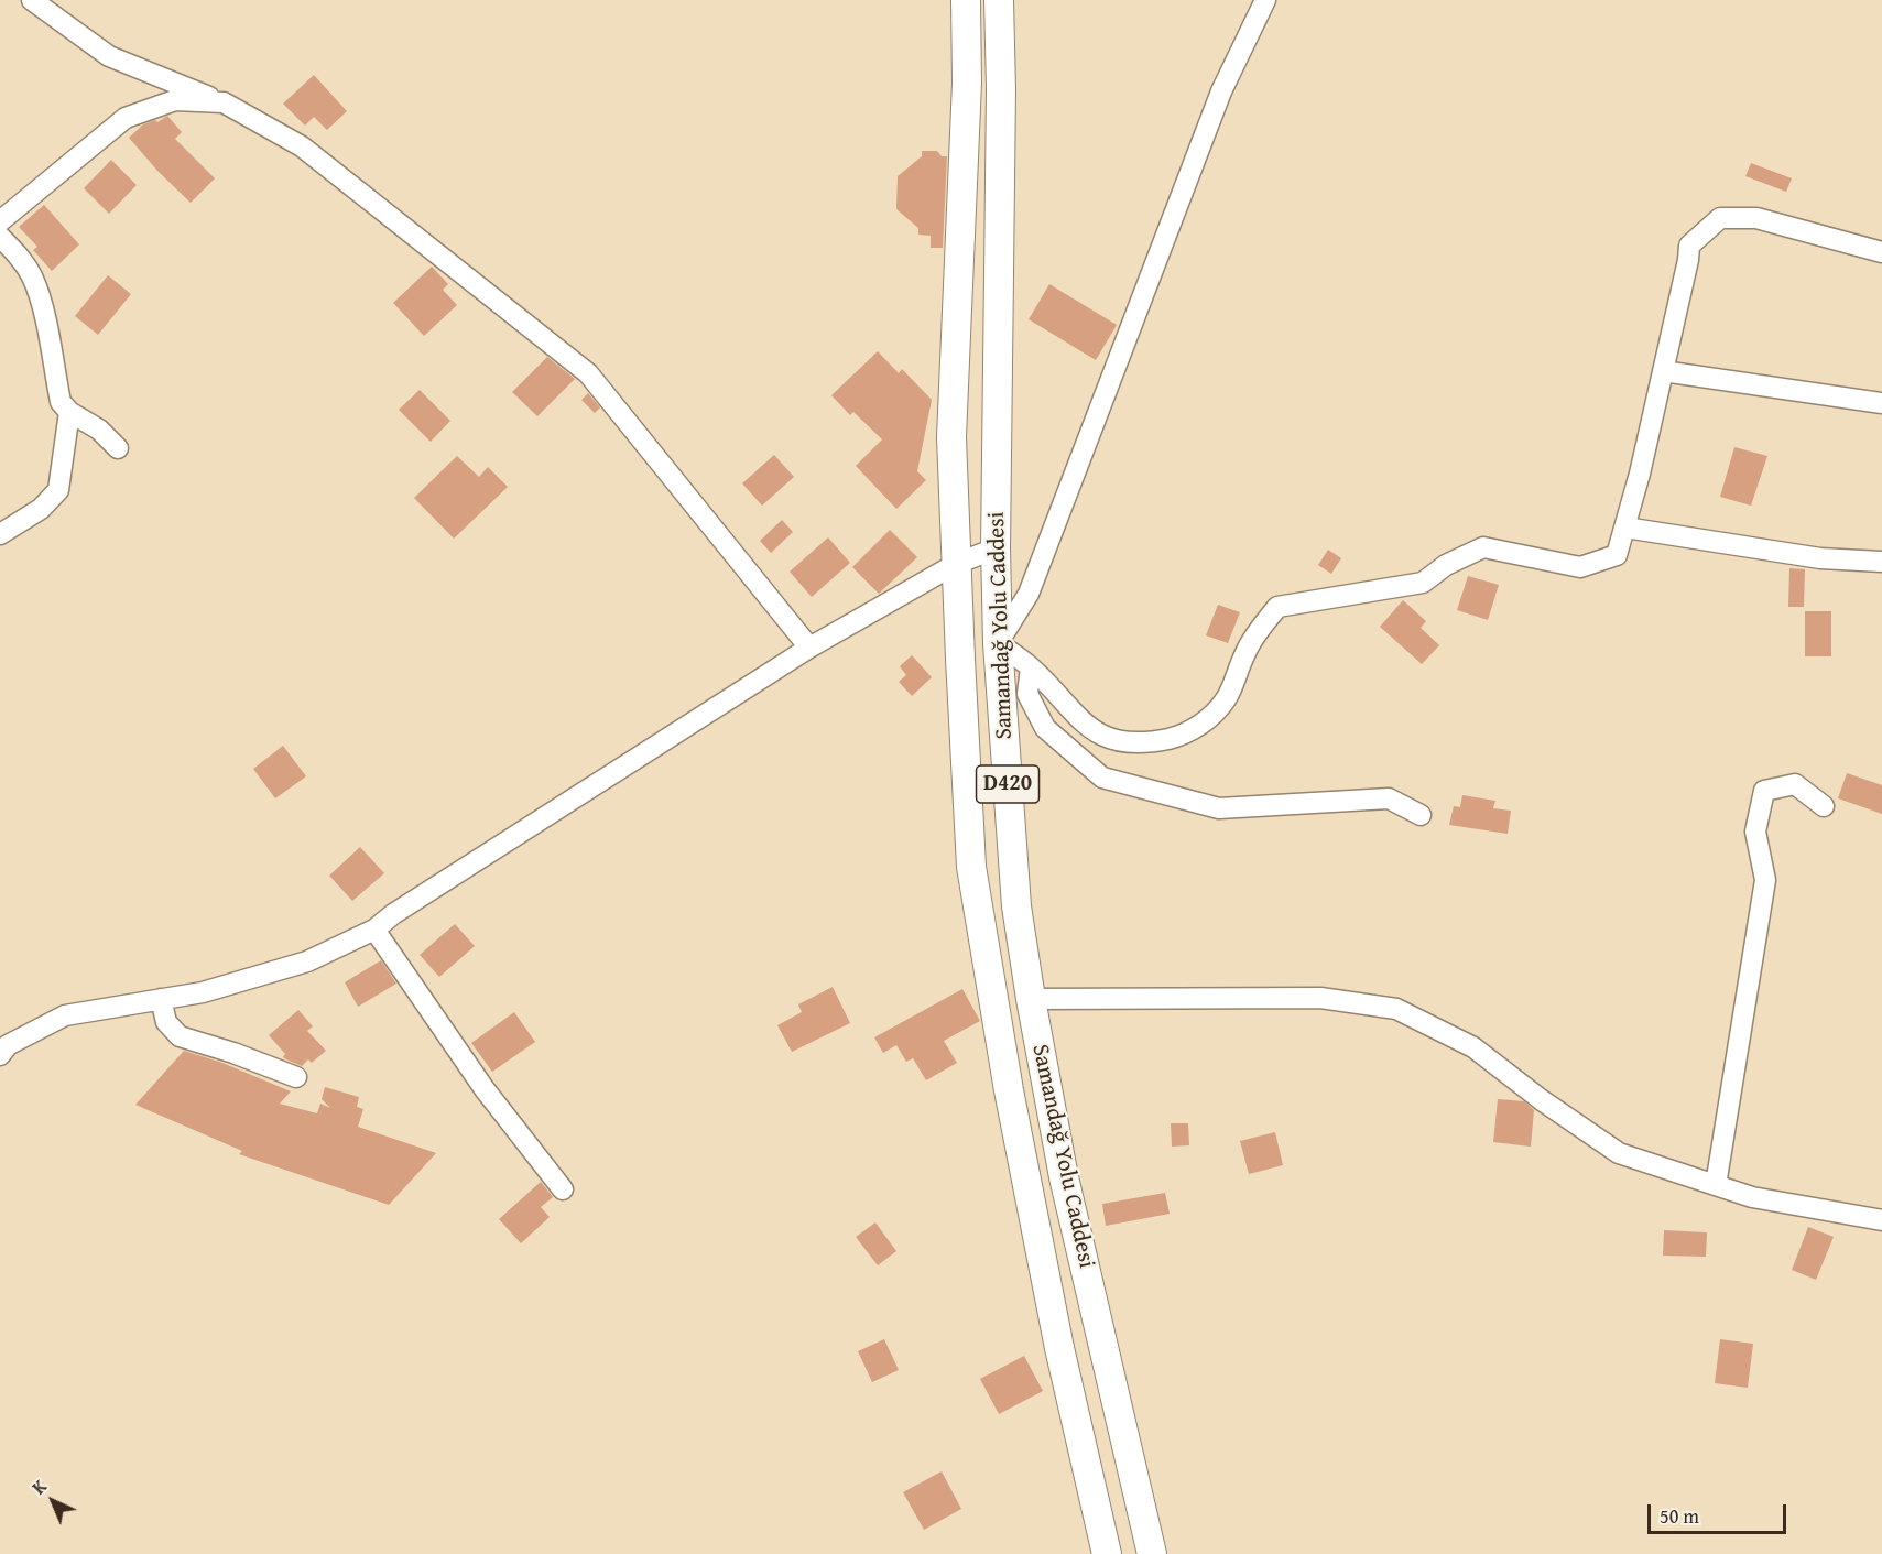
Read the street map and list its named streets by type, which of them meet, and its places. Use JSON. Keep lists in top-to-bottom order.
{
  "streets": {
    "highway": ["Samandağ Yolu Caddesi", "D420"]
  },
  "scale_bar": "50 m",
  "north": "top left"
}
